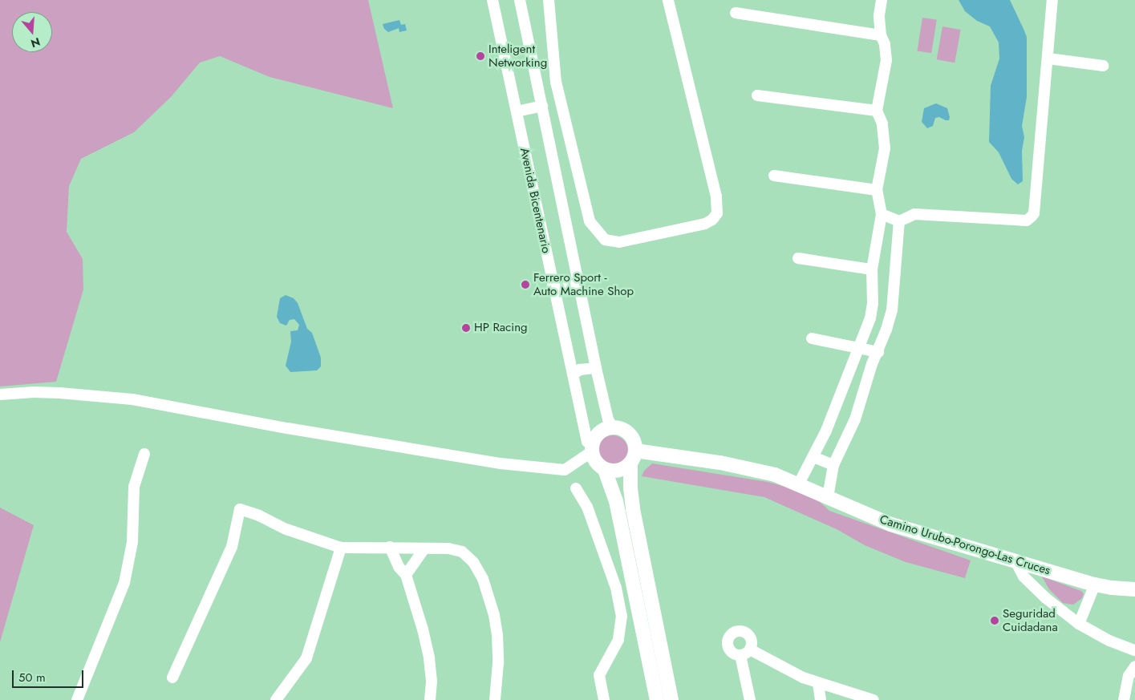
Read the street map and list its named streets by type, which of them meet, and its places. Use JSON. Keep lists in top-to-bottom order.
{
  "streets": {
    "main road": ["Camino Urubo-Porongo-Las Cruces"],
    "street": ["Avenida Bicentenario"]
  },
  "crossings": [
    ["Avenida Bicentenario", "Camino Urubo-Porongo-Las Cruces"]
  ],
  "places": [
    "Inteligent Networking",
    "Ferrero Sport - Auto Machine Shop",
    "HP Racing",
    "Seguridad Cuidadana"
  ],
  "scale_bar": "50 m",
  "north": "bottom"
}
